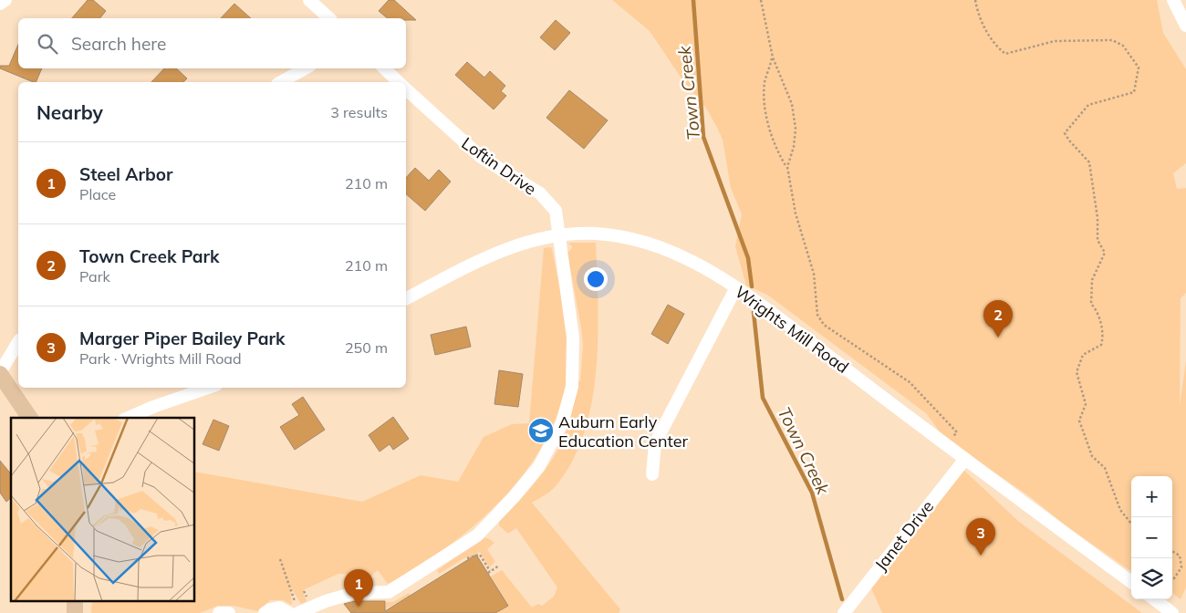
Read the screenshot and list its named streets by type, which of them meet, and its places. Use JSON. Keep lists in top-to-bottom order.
{
  "streets": {
    "street": ["Loftin Drive", "Wrights Mill Road", "Janet Drive"]
  },
  "crossings": [
    ["Loftin Drive", "Wrights Mill Road"],
    ["Wrights Mill Road", "Janet Drive"]
  ],
  "water": ["Town Creek"],
  "places": {
    "school or university": ["Auburn Early Education Center"]
  },
  "page": {
    "search": "Search here",
    "heading": ["Nearby", "3 results"],
    "list": [
      {
        "mark": "1",
        "name": "Steel Arbor",
        "note": "Place",
        "value": "210 m"
      },
      {
        "mark": "2",
        "name": "Town Creek Park",
        "note": "Park",
        "value": "210 m"
      },
      {
        "mark": "3",
        "name": "Marger Piper Bailey Park",
        "note": "Park · Wrights Mill Road",
        "value": "250 m"
      }
    ],
    "pins": ["2", "3", "1"],
    "map_buttons": ["+", "−"]
  }
}
